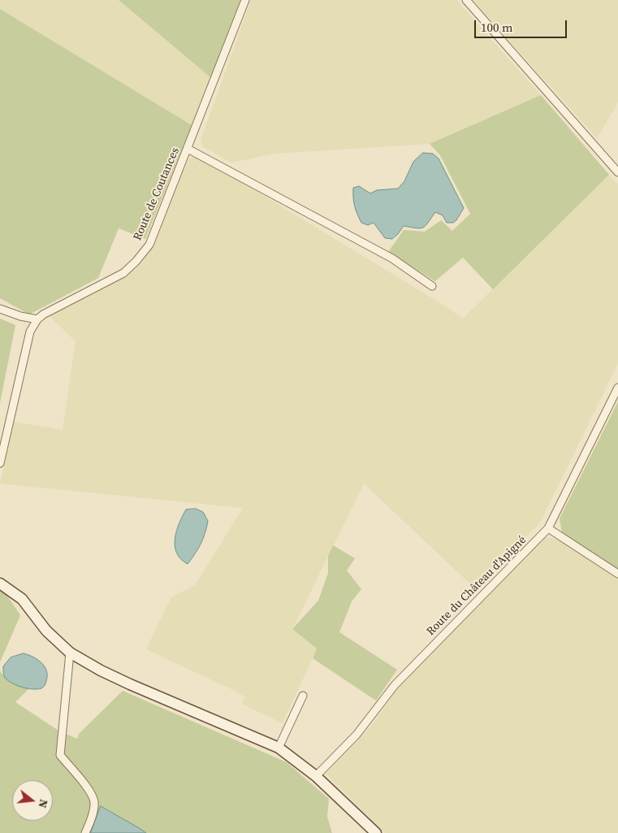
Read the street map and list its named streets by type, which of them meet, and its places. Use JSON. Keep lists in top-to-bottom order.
{
  "streets": {
    "street": ["Route de Coutances", "Route du Château d'Apigné"]
  },
  "scale_bar": "100 m",
  "north": "right"
}
